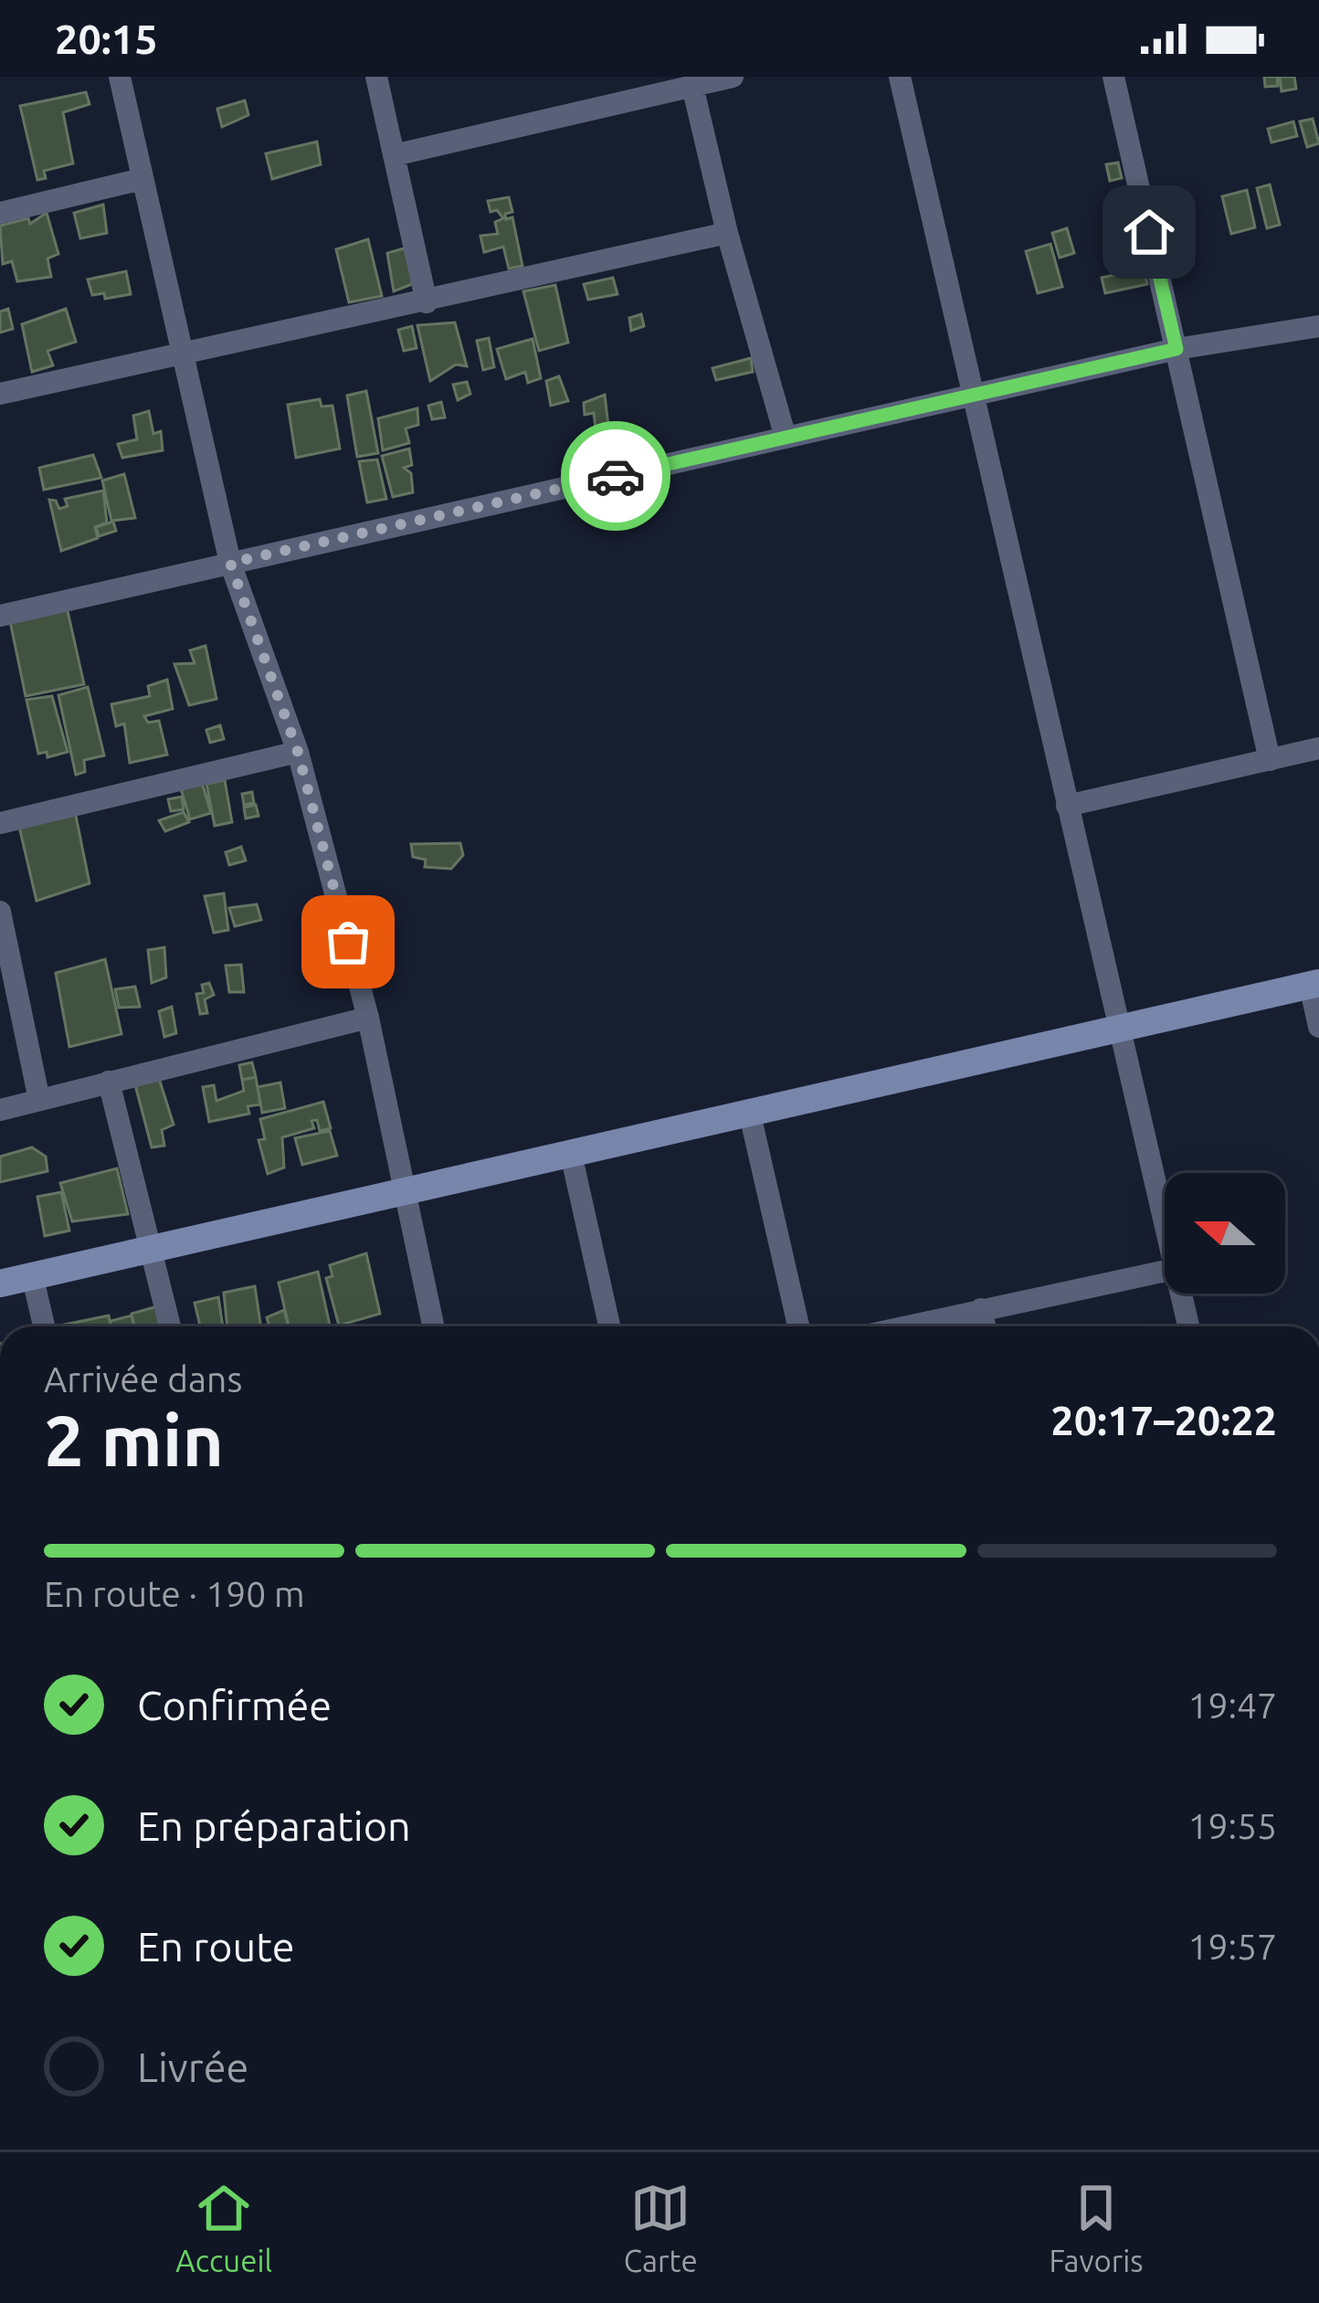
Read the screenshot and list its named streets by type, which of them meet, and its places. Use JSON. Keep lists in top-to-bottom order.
{
  "north": "left",
  "page": {
    "status": "20:15",
    "heading": ["2 min", "Arrivée dans", "20:17–20:22"],
    "bar": "En route · 190 m",
    "list": [
      ["Confirmée", "19:47"],
      ["En préparation", "19:55"],
      ["En route", "19:57"],
      "Livrée"
    ],
    "tabs": ["Accueil", "Carte", "Favoris"]
  }
}
